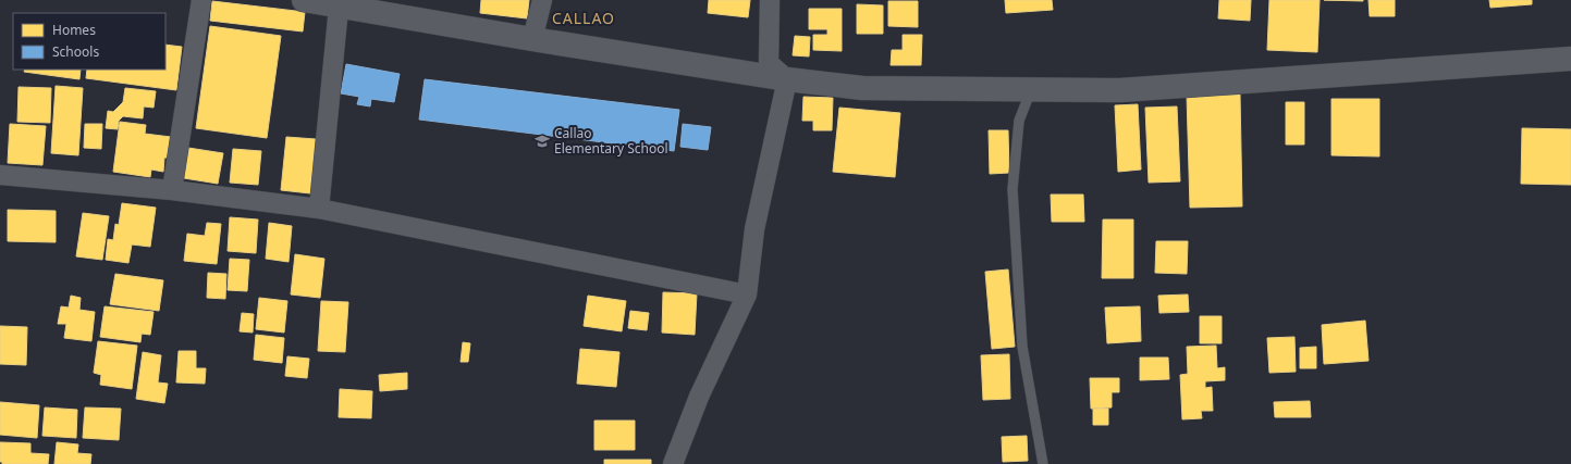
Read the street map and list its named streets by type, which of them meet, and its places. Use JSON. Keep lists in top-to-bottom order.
{
  "districts": ["CALLAO"],
  "places": {
    "school or university": ["Callao Elementary School"]
  },
  "legend": ["Homes", "Schools"]
}
